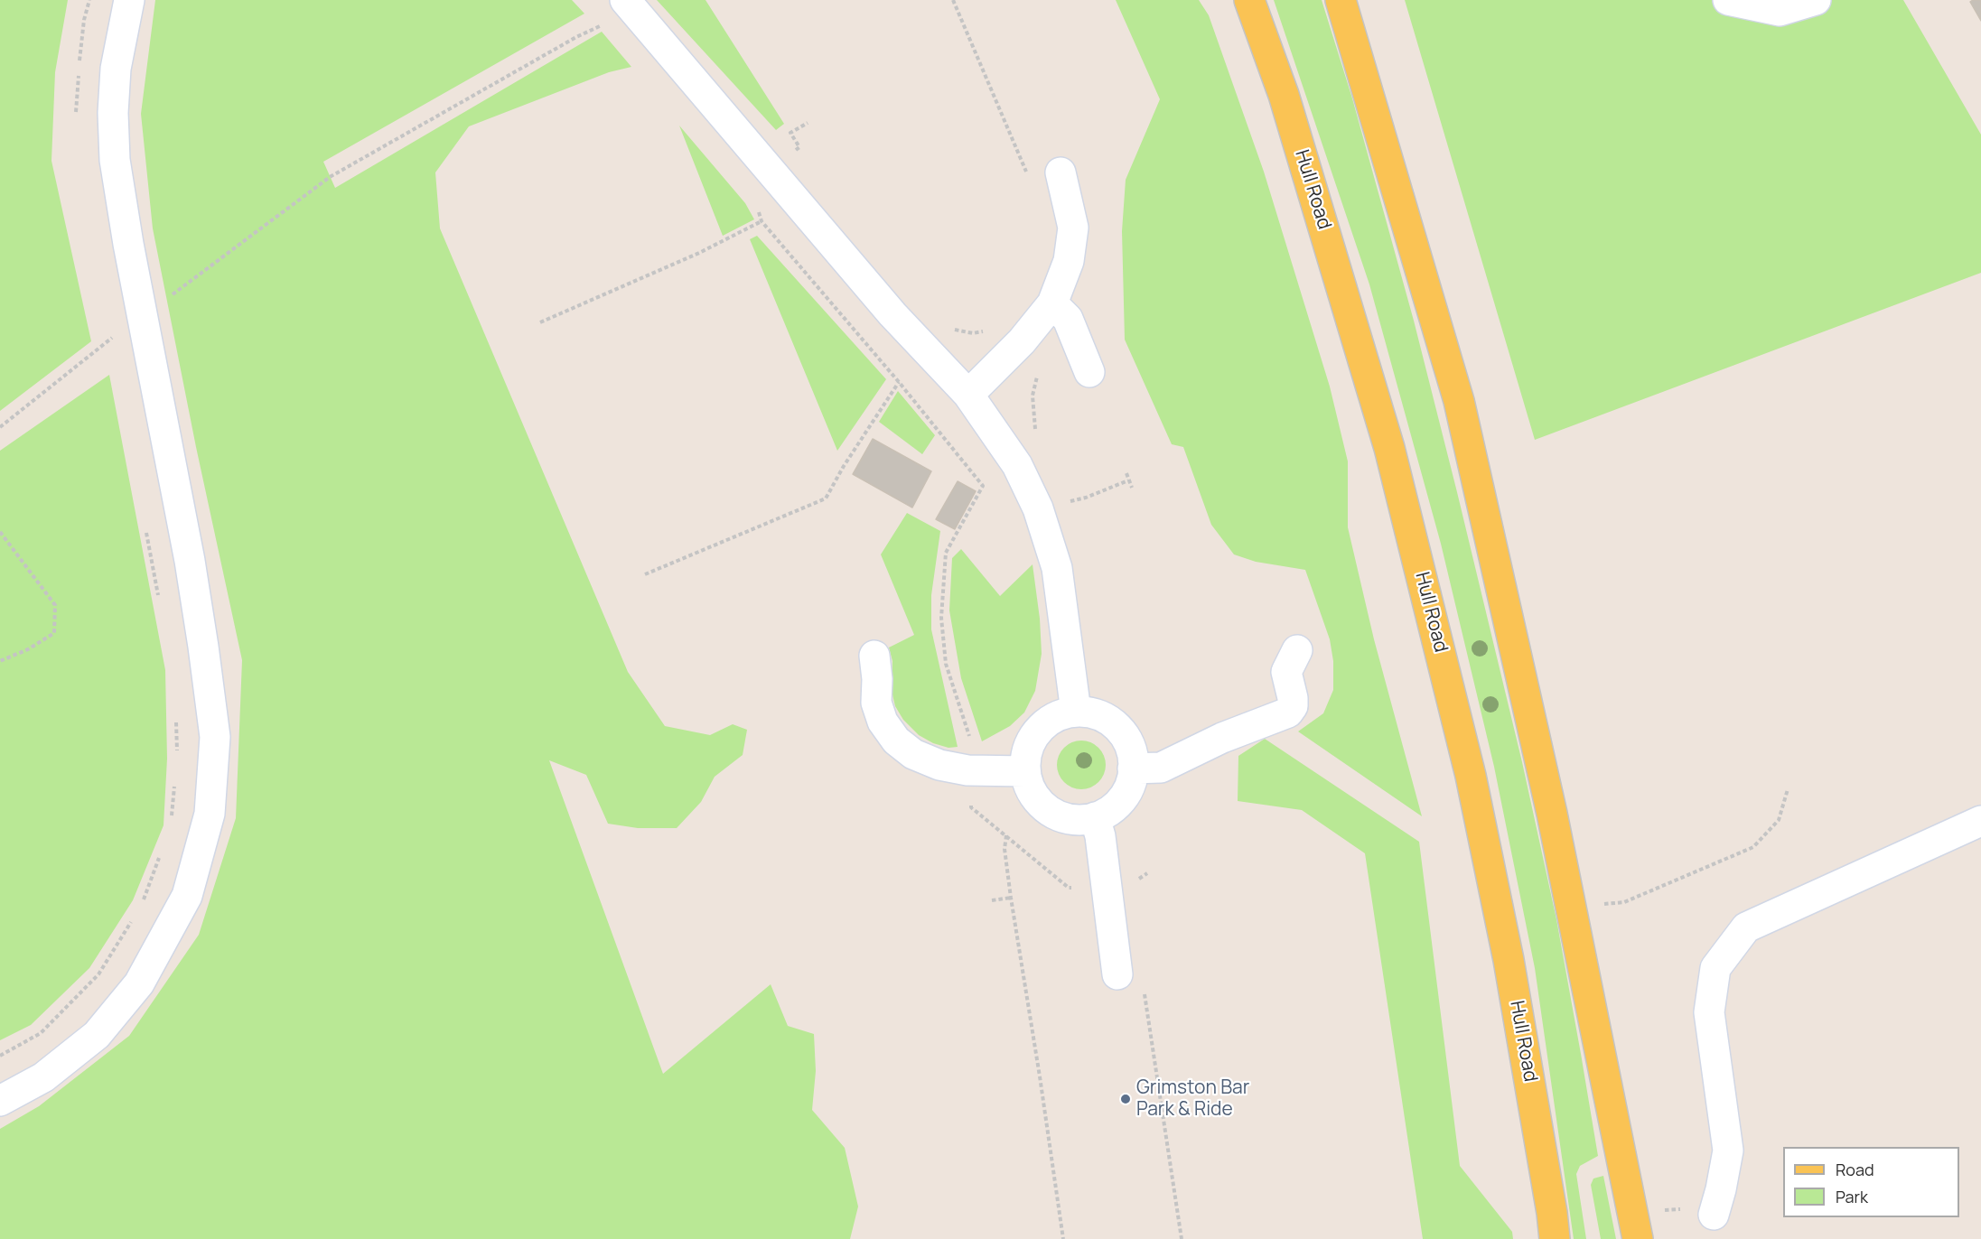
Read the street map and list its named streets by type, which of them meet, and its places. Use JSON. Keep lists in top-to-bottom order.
{
  "streets": {
    "main road": ["Hull Road"]
  },
  "places": ["Grimston Bar Park & Ride"],
  "legend": ["Road", "Park"]
}
